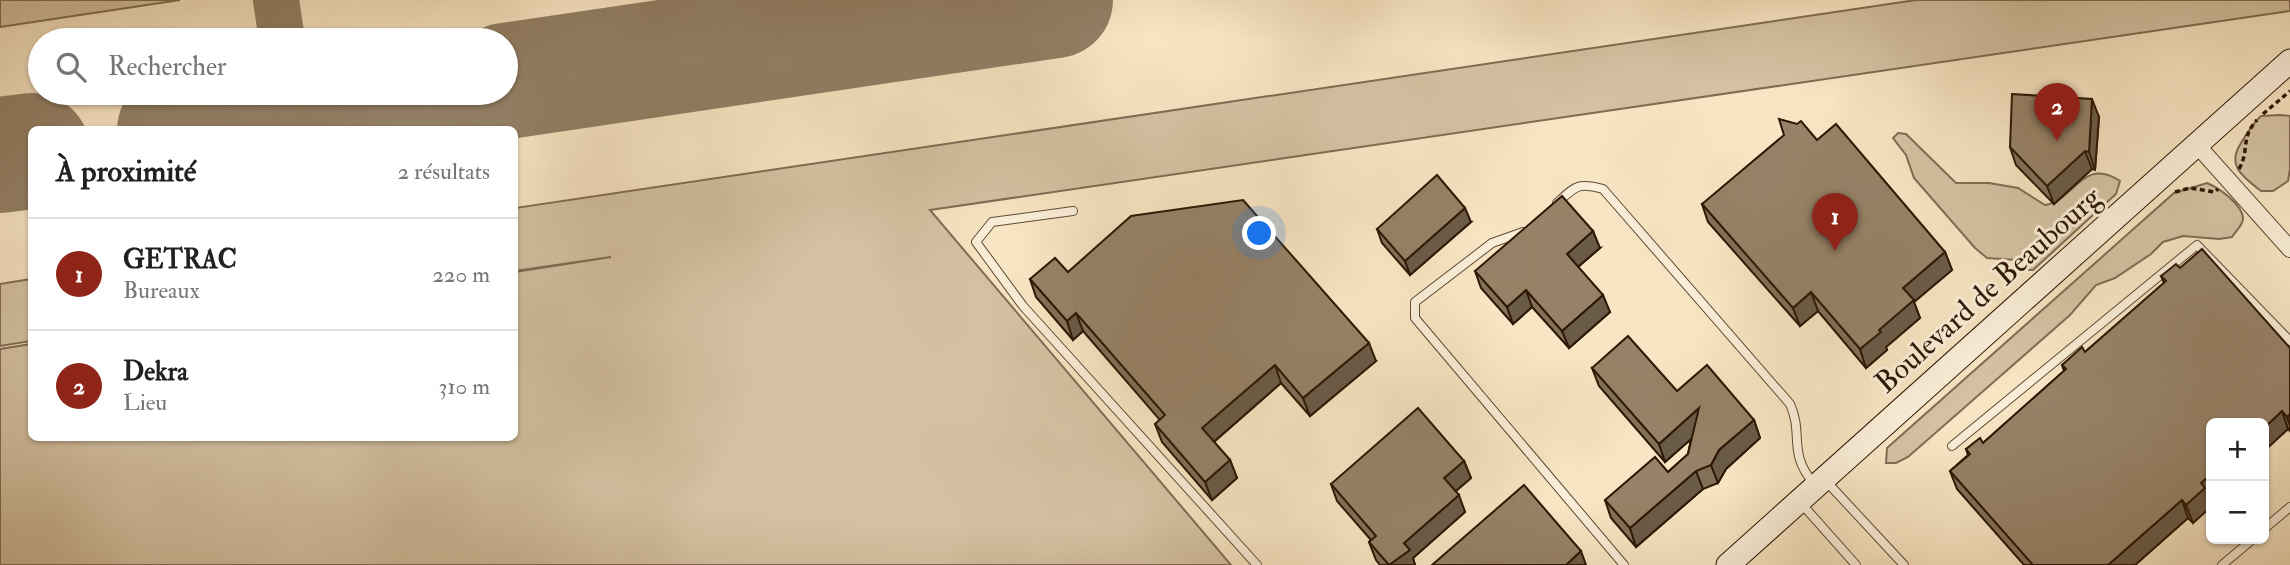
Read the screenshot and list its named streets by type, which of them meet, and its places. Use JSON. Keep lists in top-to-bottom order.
{
  "streets": {
    "main road": ["Boulevard de Beaubourg"]
  },
  "page": {
    "search": "Rechercher",
    "pins": ["2", "1"],
    "heading": ["À proximité", "2 résultats"],
    "list": [
      {
        "mark": "1",
        "name": "GETRAC",
        "note": "Bureaux",
        "value": "220 m"
      },
      {
        "mark": "2",
        "name": "Dekra",
        "note": "Lieu",
        "value": "310 m"
      }
    ],
    "map_buttons": ["+", "−"]
  }
}
